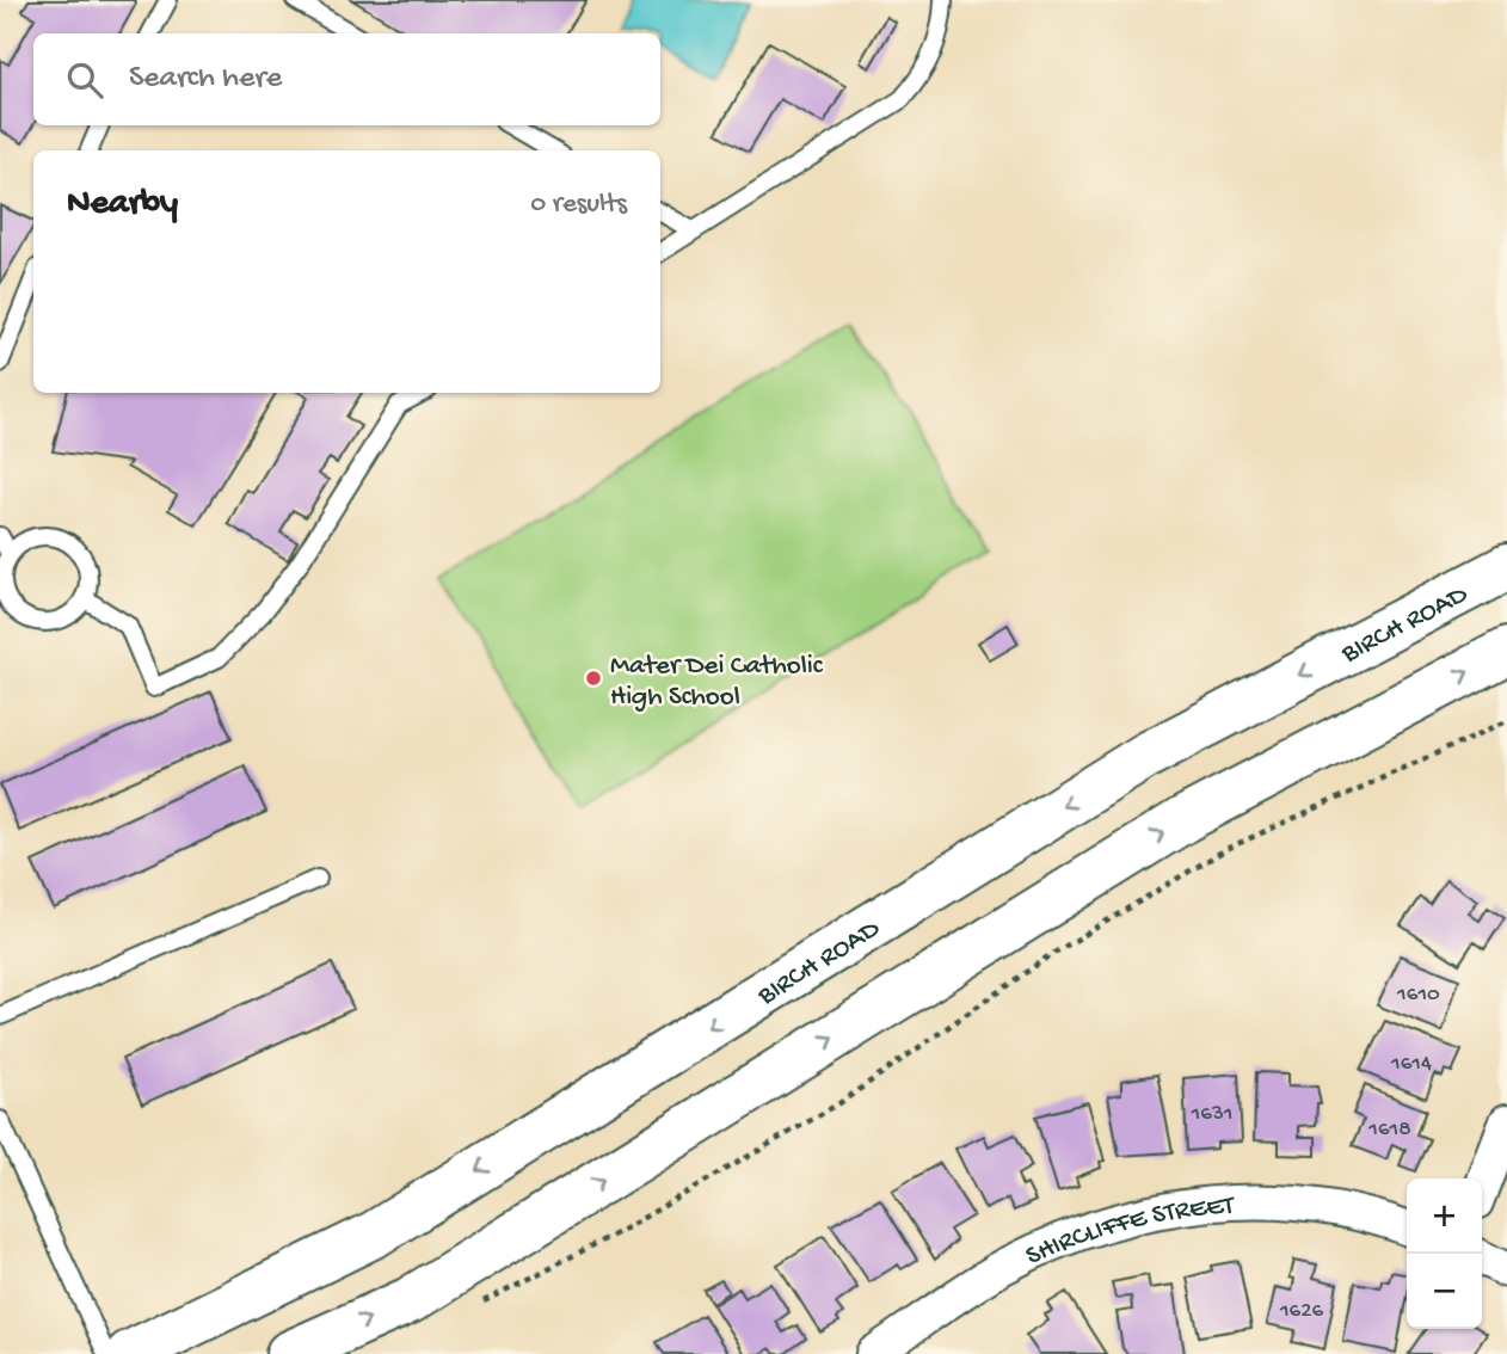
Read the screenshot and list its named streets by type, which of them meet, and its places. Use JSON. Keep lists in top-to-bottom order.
{
  "streets": {
    "main road": ["BIRCH ROAD"],
    "street": ["SHIRCLIFFE STREET"]
  },
  "places": ["Mater Dei Catholic High School"],
  "house_numbers": [
    "1610",
    "1614",
    "1631",
    "1618",
    "1626"
  ],
  "page": {
    "search": "Search here",
    "heading": ["Nearby", "0 results"],
    "map_buttons": ["+", "−"]
  }
}
